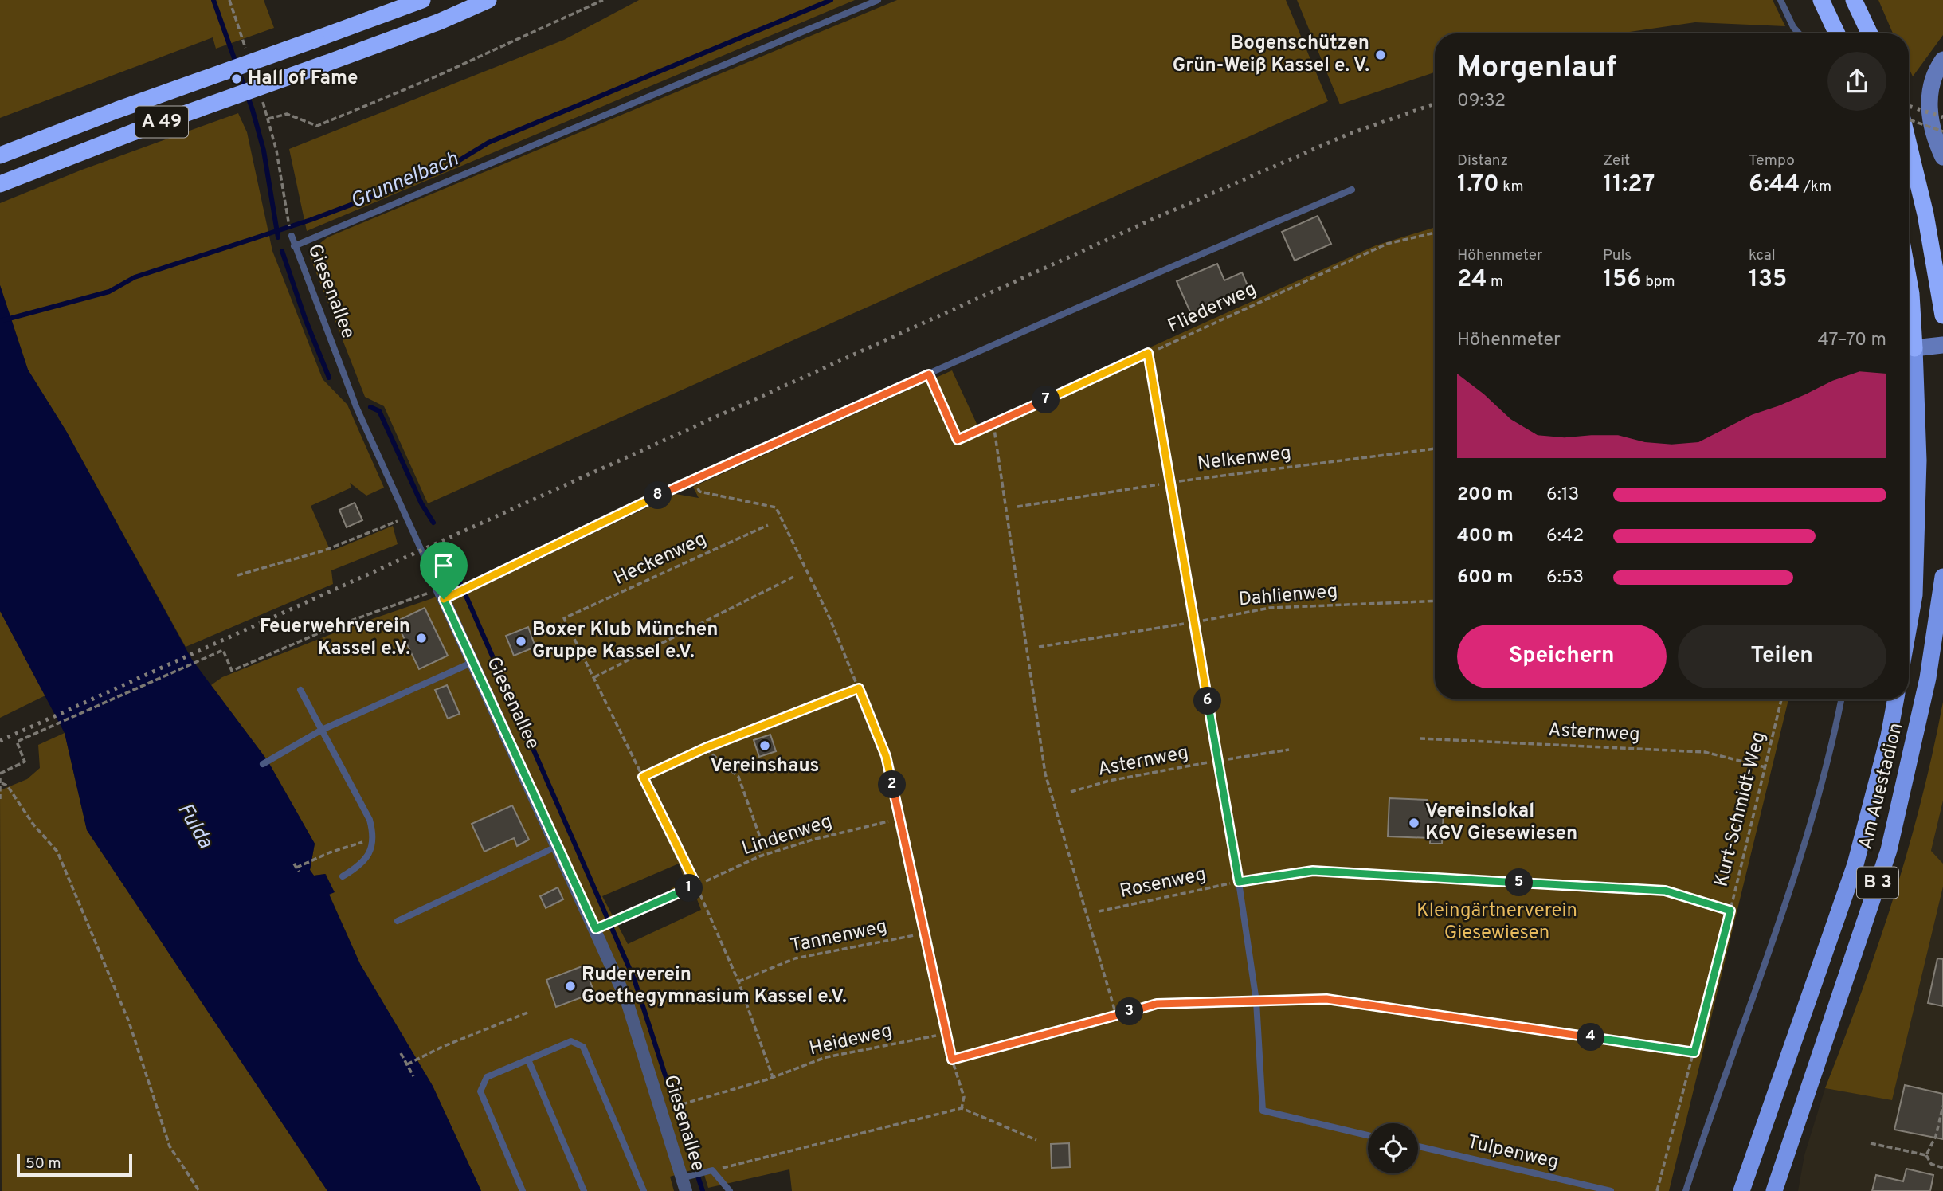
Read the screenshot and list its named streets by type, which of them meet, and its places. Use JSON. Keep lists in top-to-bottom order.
{
  "streets": {
    "highway": ["A 49"],
    "main road": ["Am Auestadion", "B 3"],
    "street": ["Giesenallee"],
    "lane": ["Tulpenweg"],
    "path": [
      "Fliederweg",
      "Nelkenweg",
      "Heckenweg",
      "Dahlienweg",
      "Asternweg",
      "Kurt-Schmidt-Weg",
      "Lindenweg",
      "Rosenweg",
      "Tannenweg",
      "Heideweg"
    ]
  },
  "crossings": [
    ["Asternweg", "Kurt-Schmidt-Weg"],
    ["Kurt-Schmidt-Weg", "Rosenweg"]
  ],
  "water": ["Grunnelbach", "Fulda"],
  "parks": ["Kleingärtnerverein Giesewiesen"],
  "places": [
    "Bogenschützen Grün-Weiß Kassel e. V.",
    "Hall of Fame",
    "Feuerwehrverein Kassel e.V.",
    "Boxer Klub München Gruppe Kassel e.V.",
    "Vereinshaus",
    "Vereinslokal KGV Giesewiesen",
    "Ruderverein Goethegymnasium Kassel e.V."
  ],
  "scale_bar": "50 m",
  "page": {
    "heading": ["Morgenlauf", "09:32"],
    "stats": [
      ["Distanz", "1.70 km"],
      ["Zeit", "11:27"],
      ["Tempo", "6:44 /km"],
      ["Höhenmeter", "24 m"],
      ["Puls", "156 bpm"],
      ["kcal", "135"]
    ],
    "chart": ["Höhenmeter", "47–70 m"],
    "pins": [
      "7",
      "8",
      "6",
      "2",
      "5",
      "1",
      "3",
      "4"
    ],
    "list": [
      {
        "name": "200 m",
        "note": "6:13"
      },
      {
        "name": "400 m",
        "note": "6:42"
      },
      {
        "name": "600 m",
        "note": "6:53"
      }
    ],
    "buttons": ["Speichern", "Teilen"],
    "scale": "50 m"
  }
}
